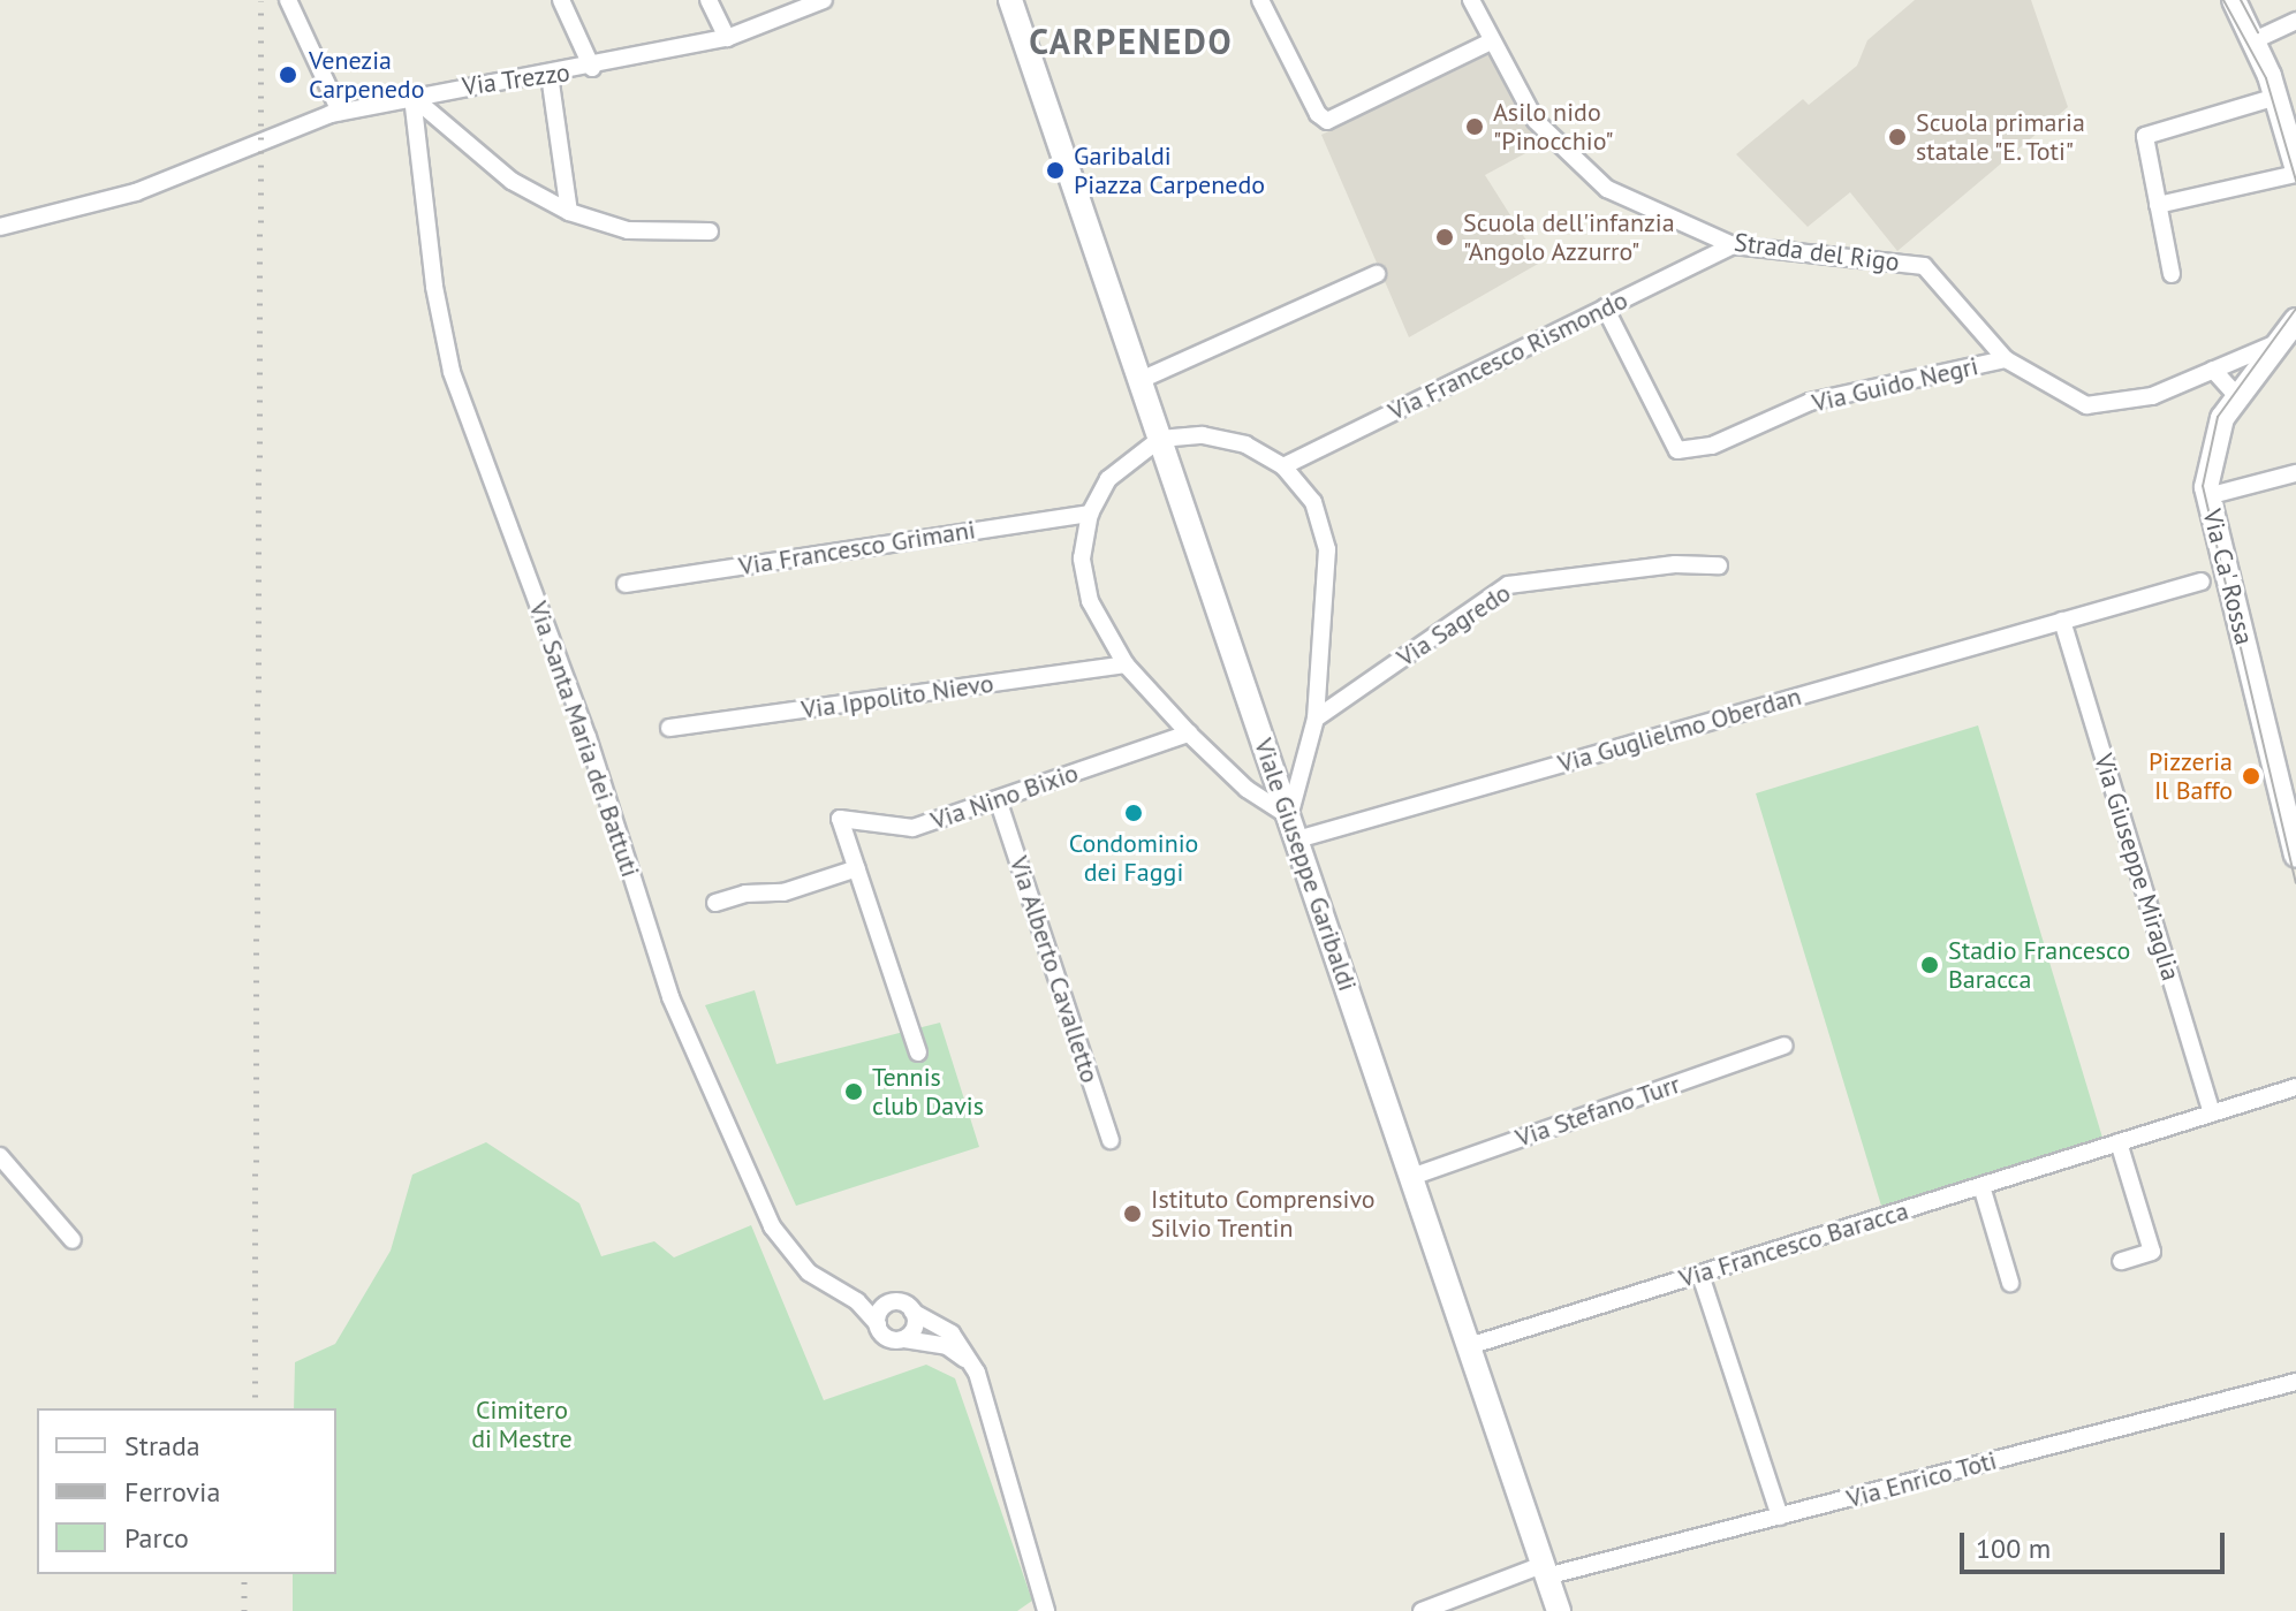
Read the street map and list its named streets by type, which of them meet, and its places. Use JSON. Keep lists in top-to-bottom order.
{
  "streets": {
    "street": [
      "Via Trezzo",
      "Strada del Rigo",
      "Via Francesco Rismondo",
      "Via Guido Negri",
      "Via Francesco Grimani",
      "Via Ca' Rossa",
      "Via Sagredo",
      "Via Ippolito Nievo",
      "Via Guglielmo Oberdan",
      "Via Santa Maria dei Battuti",
      "Via Nino Bixio",
      "Viale Giuseppe Garibaldi",
      "Via Giuseppe Miraglia",
      "Via Alberto Cavalletto",
      "Via Stefano Turr",
      "Via Francesco Baracca",
      "Via Enrico Toti"
    ]
  },
  "crossings": [
    ["Via Trezzo", "Via Santa Maria dei Battuti"],
    ["Strada del Rigo", "Via Francesco Rismondo"],
    ["Strada del Rigo", "Via Guido Negri"],
    ["Strada del Rigo", "Via Ca' Rossa"],
    ["Via Francesco Rismondo", "Via Guido Negri"],
    ["Via Guglielmo Oberdan", "Viale Giuseppe Garibaldi"],
    ["Via Guglielmo Oberdan", "Via Giuseppe Miraglia"],
    ["Via Nino Bixio", "Via Alberto Cavalletto"],
    ["Viale Giuseppe Garibaldi", "Via Stefano Turr"],
    ["Viale Giuseppe Garibaldi", "Via Francesco Baracca"],
    ["Viale Giuseppe Garibaldi", "Via Enrico Toti"],
    ["Via Giuseppe Miraglia", "Via Francesco Baracca"]
  ],
  "districts": ["CARPENEDO"],
  "parks": ["Cimitero di Mestre"],
  "places": [
    "Venezia Carpenedo",
    "Asilo nido \"Pinocchio\"",
    "Scuola primaria statale \"E. Toti\"",
    "Garibaldi Piazza Carpenedo",
    "Scuola dell'infanzia \"Angolo Azzurro\"",
    "Pizzeria Il Baffo",
    "Condominio dei Faggi",
    "Stadio Francesco Baracca",
    "Tennis club Davis",
    "Istituto Comprensivo Silvio Trentin"
  ],
  "legend": ["Strada", "Ferrovia", "Parco"],
  "scale_bar": "100 m"
}
